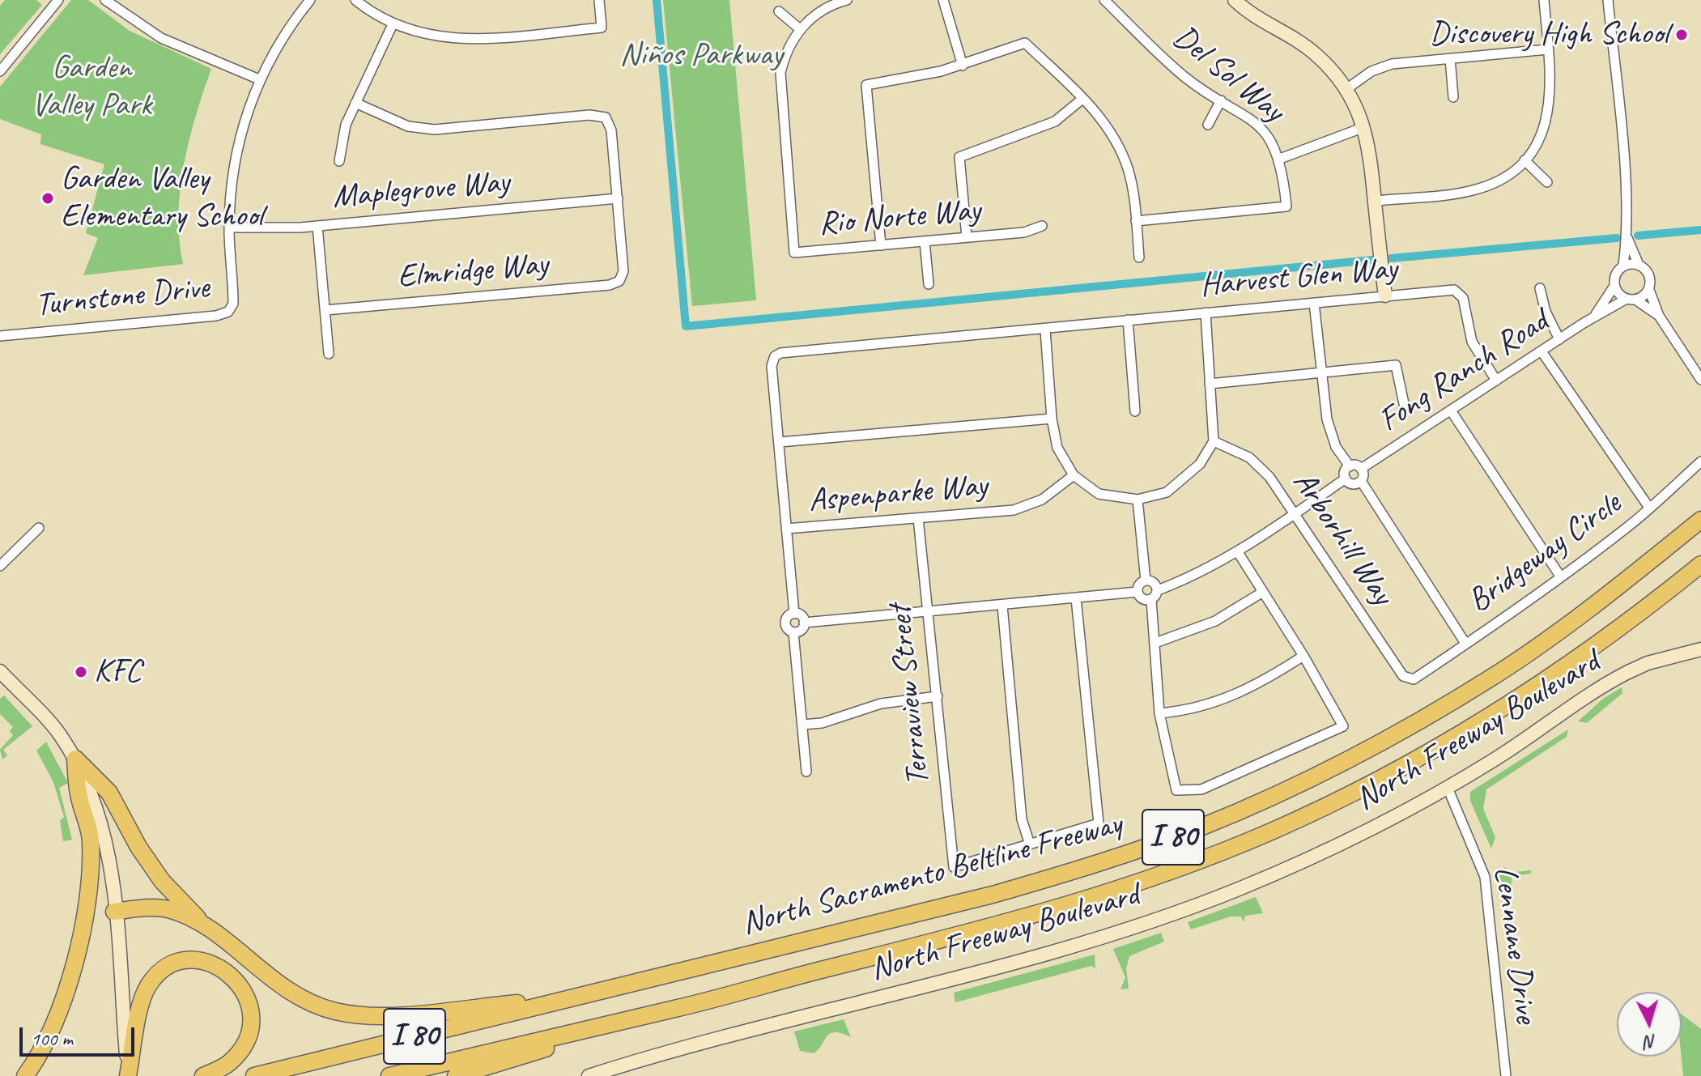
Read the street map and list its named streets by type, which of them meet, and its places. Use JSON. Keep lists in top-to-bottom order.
{
  "streets": {
    "highway": ["I 80", "North Sacramento Beltline Freeway"],
    "street": [
      "Del Sol Way",
      "Maplegrove Way",
      "Rio Norte Way",
      "Elmridge Way",
      "Harvest Glen Way",
      "Turnstone Drive",
      "Fong Ranch Road",
      "Aspenparke Way",
      "Arborhill Way",
      "Bridgeway Circle",
      "Terraview Street",
      "North Freeway Boulevard",
      "Lennane Drive"
    ]
  },
  "crossings": [
    ["Maplegrove Way", "Elmridge Way"],
    ["Maplegrove Way", "Turnstone Drive"],
    ["Harvest Glen Way", "Fong Ranch Road"],
    ["Harvest Glen Way", "Aspenparke Way"],
    ["Harvest Glen Way", "Arborhill Way"],
    ["Aspenparke Way", "Arborhill Way"],
    ["Aspenparke Way", "Terraview Street"],
    ["Arborhill Way", "Bridgeway Circle"],
    ["North Freeway Boulevard", "Lennane Drive"]
  ],
  "parks": ["Niños Parkway", "Garden Valley Park"],
  "places": ["Discovery High School", "Garden Valley Elementary School", "KFC"],
  "scale_bar": "100 m",
  "north": "bottom"
}
